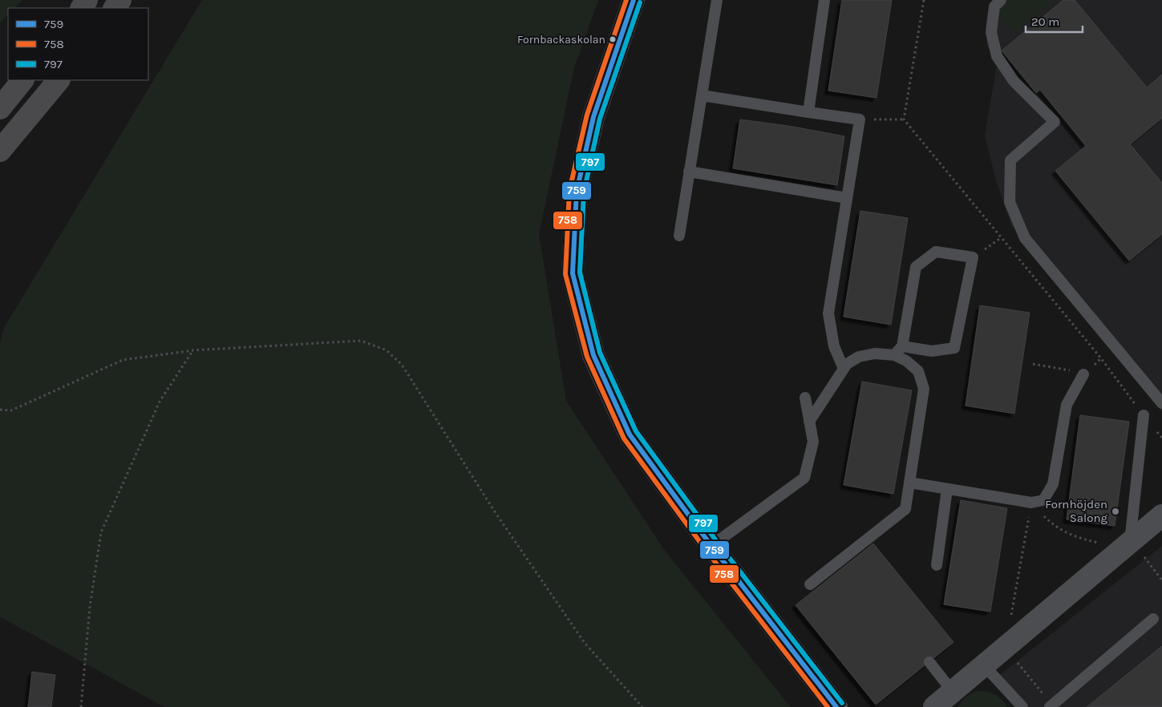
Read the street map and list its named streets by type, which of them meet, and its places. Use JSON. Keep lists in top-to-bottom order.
{
  "places": ["Fornbackaskolan", "Fornhöjden Salong"],
  "lines": ["transit line 759", "transit line 758", "transit line 797"],
  "legend": ["759", "758", "797"],
  "scale_bar": "20 m"
}
